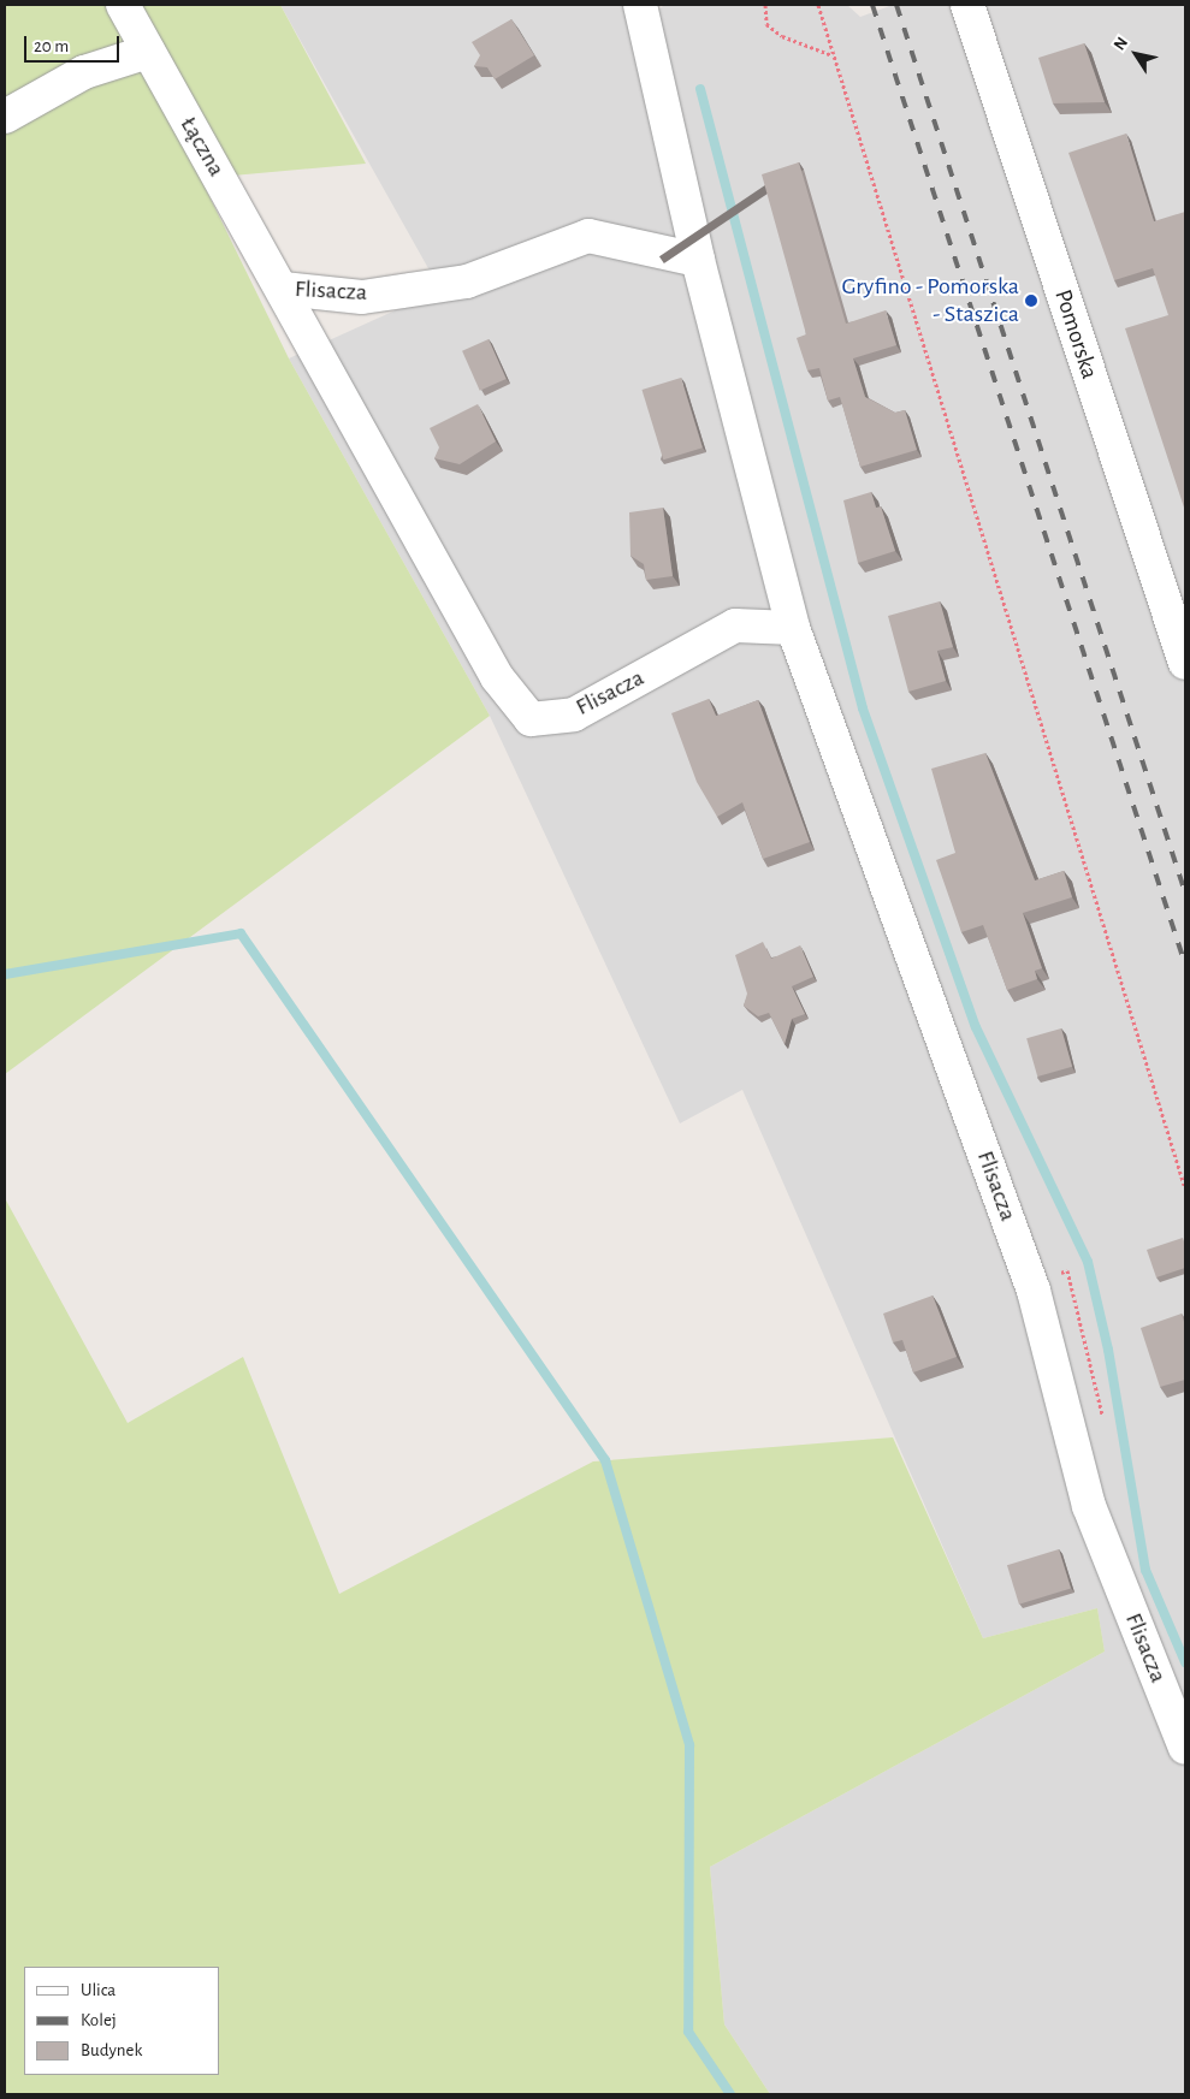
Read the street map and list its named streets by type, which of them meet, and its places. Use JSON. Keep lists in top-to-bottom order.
{
  "streets": {
    "street": ["Łączna", "Flisacza", "Pomorska"]
  },
  "crossings": [
    ["Łączna", "Flisacza"]
  ],
  "places": ["Gryfino - Pomorska - Staszica"],
  "legend": ["Ulica", "Kolej", "Budynek"],
  "scale_bar": "20 m",
  "north": "top left"
}
